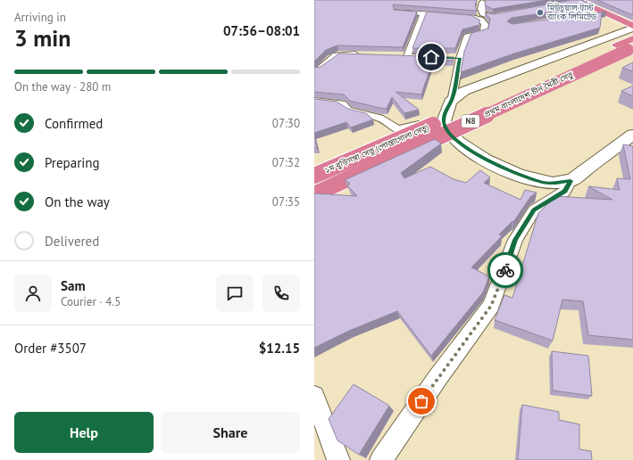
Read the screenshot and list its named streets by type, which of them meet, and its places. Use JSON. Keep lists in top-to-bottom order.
{
  "streets": {
    "highway": ["প্রথম বাংলাদেশ-চীন মৈত্রী সেতু", "N8", "১ম বুড়িগঙ্গা সেতু (পোস্তাগোলা সেতু)"]
  },
  "crossings": [
    ["প্রথম বাংলাদেশ-চীন মৈত্রী সেতু", "১ম বুড়িগঙ্গা সেতু (পোস্তাগোলা সেতু)"]
  ],
  "places": ["মিউচুয়াল ট্রাস্ট ব্যাংক লিমিটেড"],
  "page": {
    "heading": ["3 min", "Arriving in", "07:56–08:01"],
    "panel": [
      "Sam",
      "Courier · 4.5",
      "Order #3507",
      "$12.15"
    ],
    "bar": "On the way · 280 m",
    "list": [
      ["Confirmed", "07:30"],
      ["Preparing", "07:32"],
      ["On the way", "07:35"],
      "Delivered"
    ],
    "buttons": ["Help", "Share"]
  }
}
